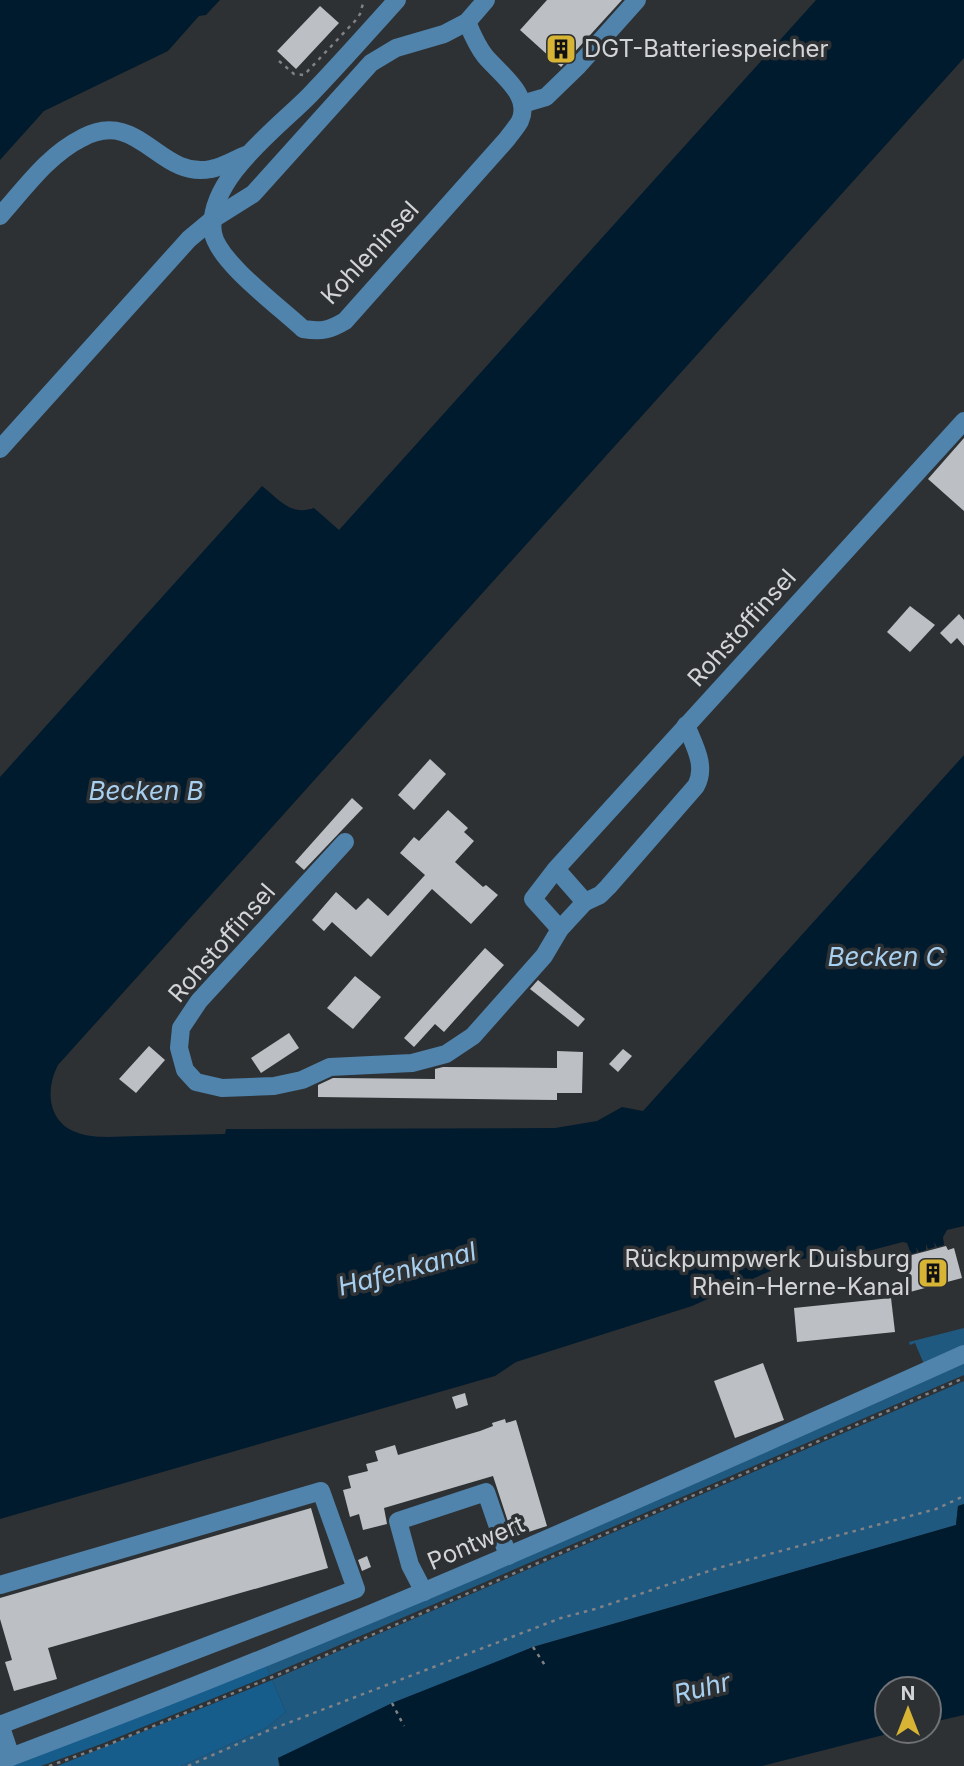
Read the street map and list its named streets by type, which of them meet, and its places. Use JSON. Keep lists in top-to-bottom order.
{
  "streets": {
    "street": ["Kohleninsel", "Rohstoffinsel", "Pontwert"]
  },
  "water": [
    "Becken B",
    "Becken C",
    "Hafenkanal",
    "Ruhr"
  ],
  "places": {
    "building": ["DGT-Batteriespeicher", "Rückpumpwerk Duisburg Rhein-Herne-Kanal"]
  },
  "north": "top"
}
